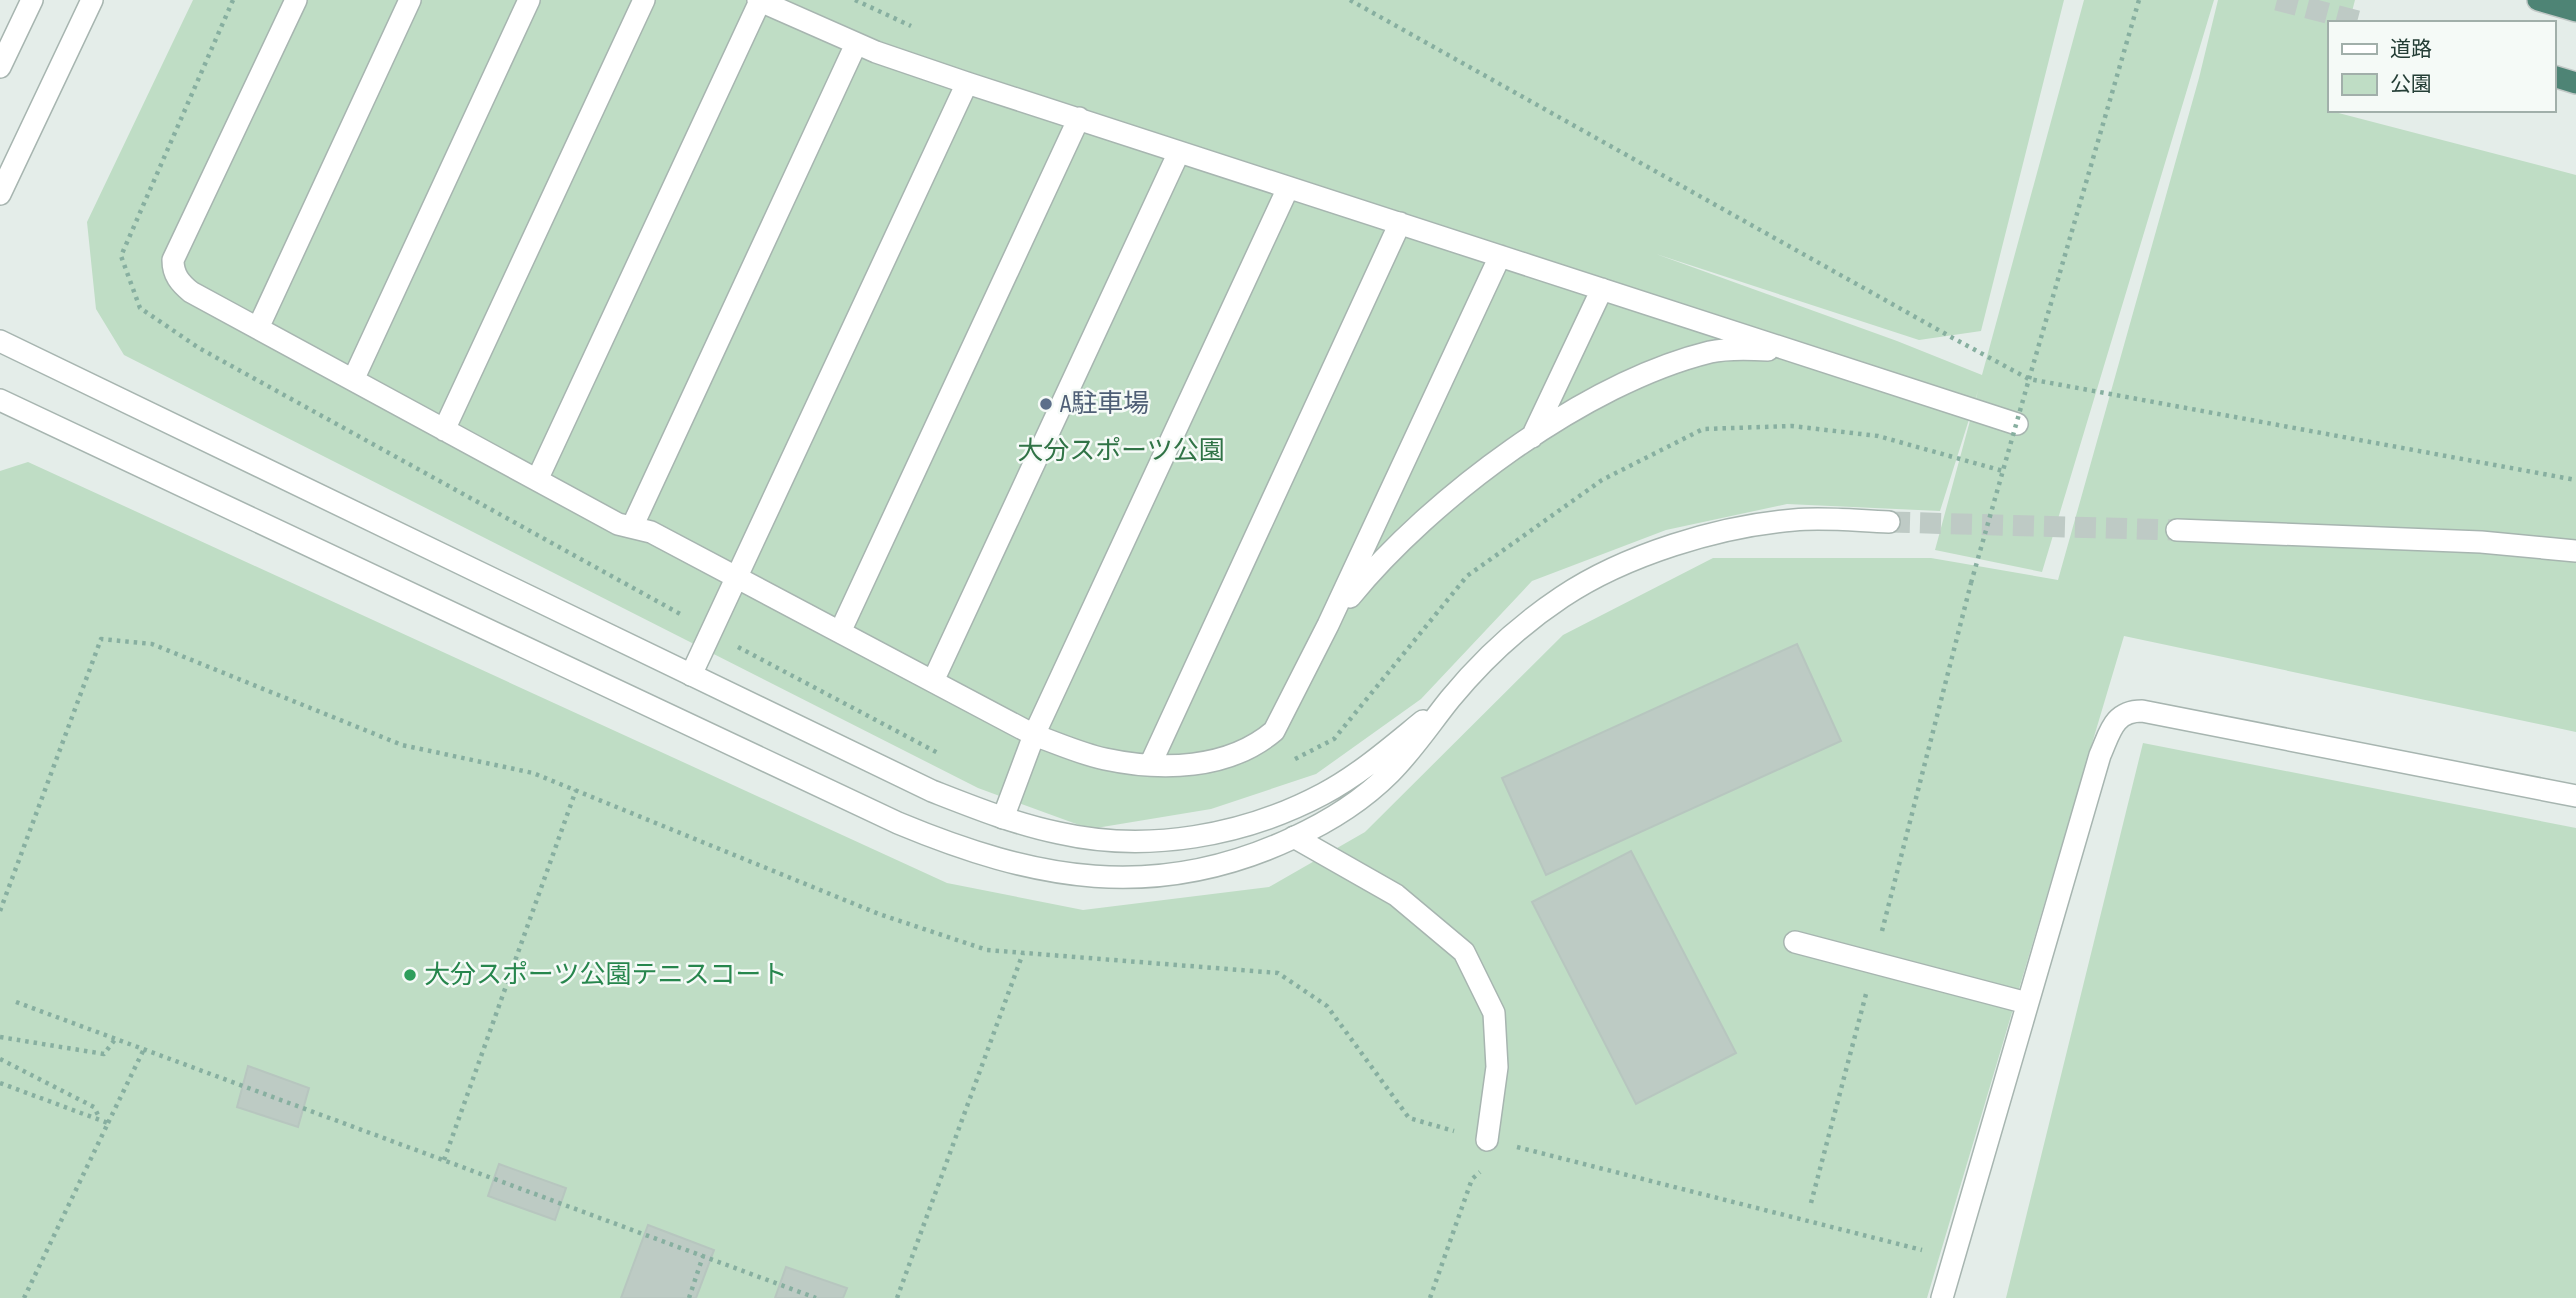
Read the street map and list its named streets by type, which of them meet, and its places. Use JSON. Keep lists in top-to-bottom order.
{
  "parks": ["大分スポーツ公園"],
  "places": ["A駐車場", "大分スポーツ公園テニスコート"],
  "legend": ["道路", "公園"]
}
